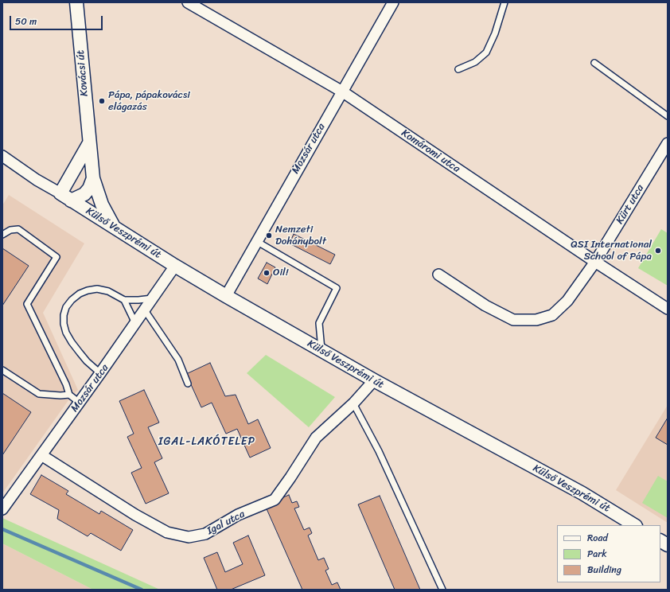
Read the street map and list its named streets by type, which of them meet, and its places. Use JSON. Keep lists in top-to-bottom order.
{
  "streets": {
    "street": [
      "Kovácsi út",
      "Mozsár utca",
      "Komáromi utca",
      "Kürt utca",
      "Külső Veszprémi út",
      "Igal utca"
    ]
  },
  "crossings": [
    ["Kovácsi út", "Külső Veszprémi út"],
    ["Mozsár utca", "Komáromi utca"],
    ["Mozsár utca", "Külső Veszprémi út"],
    ["Mozsár utca", "Igal utca"],
    ["Komáromi utca", "Kürt utca"],
    ["Külső Veszprémi út", "Igal utca"]
  ],
  "districts": ["IGAL-LAKÓTELEP"],
  "places": [
    "Pápa, pápakovácsi elágazás",
    "Nemzeti Dohánybolt",
    "QSI International School of Pápa",
    "Oil!"
  ],
  "legend": ["Road", "Park", "Building"],
  "scale_bar": "50 m"
}
